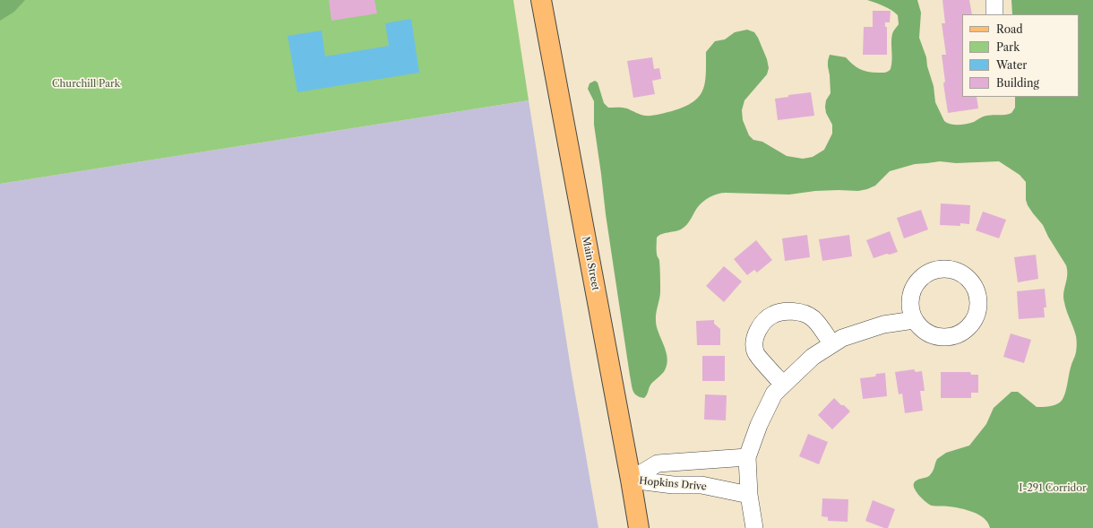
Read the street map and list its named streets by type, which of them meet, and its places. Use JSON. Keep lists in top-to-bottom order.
{
  "streets": {
    "main road": ["Main Street"],
    "street": ["Hopkins Drive"]
  },
  "crossings": [
    ["Main Street", "Hopkins Drive"]
  ],
  "parks": ["Churchill Park", "I-291 Corridor"],
  "legend": [
    "Road",
    "Park",
    "Water",
    "Building"
  ]
}
